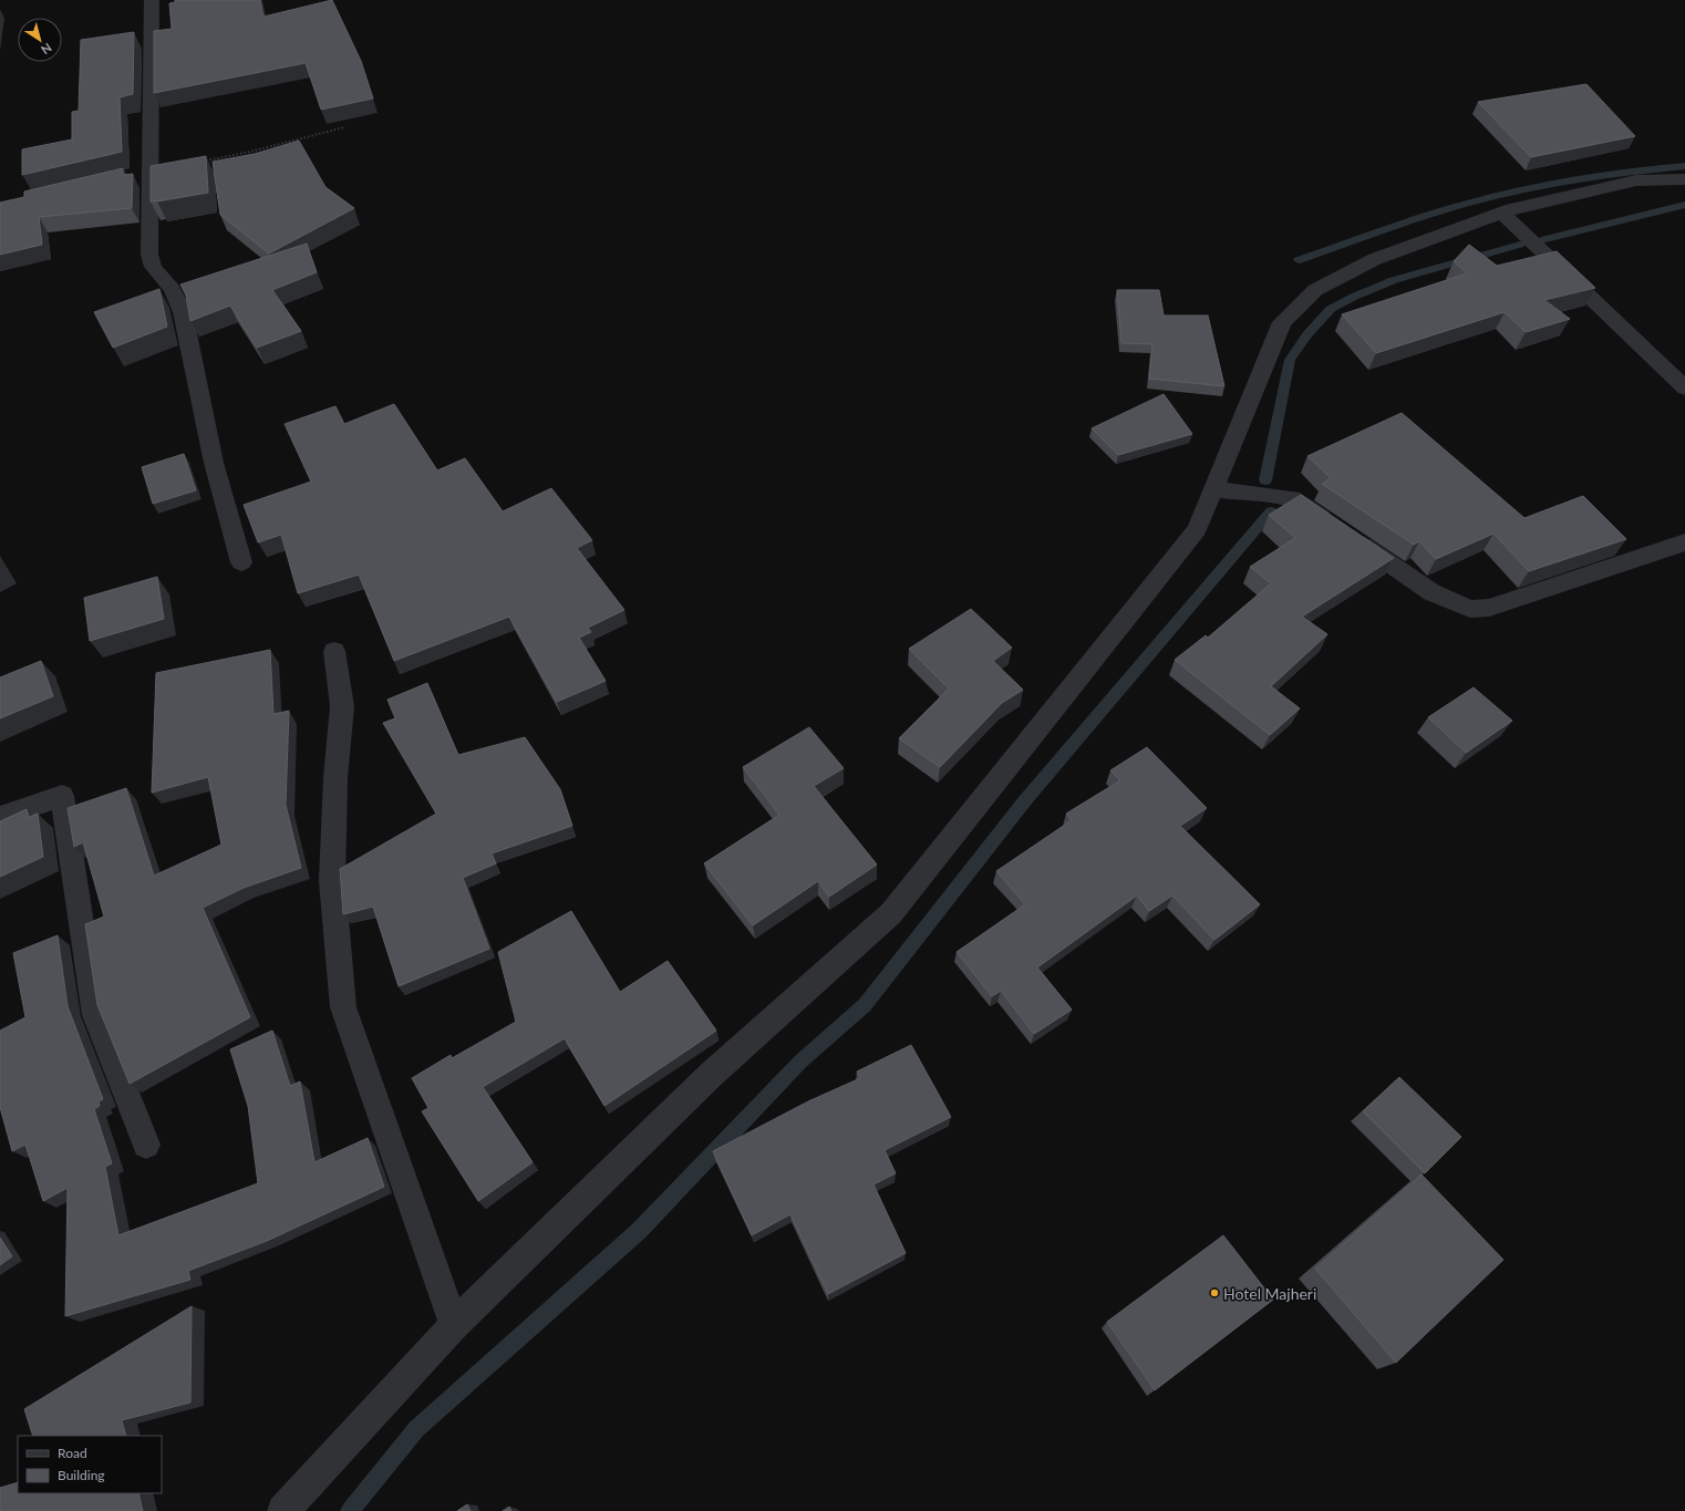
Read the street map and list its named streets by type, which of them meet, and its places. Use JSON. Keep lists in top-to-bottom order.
{
  "places": ["Hotel Majheri"],
  "legend": ["Road", "Building"],
  "north": "bottom right"
}
